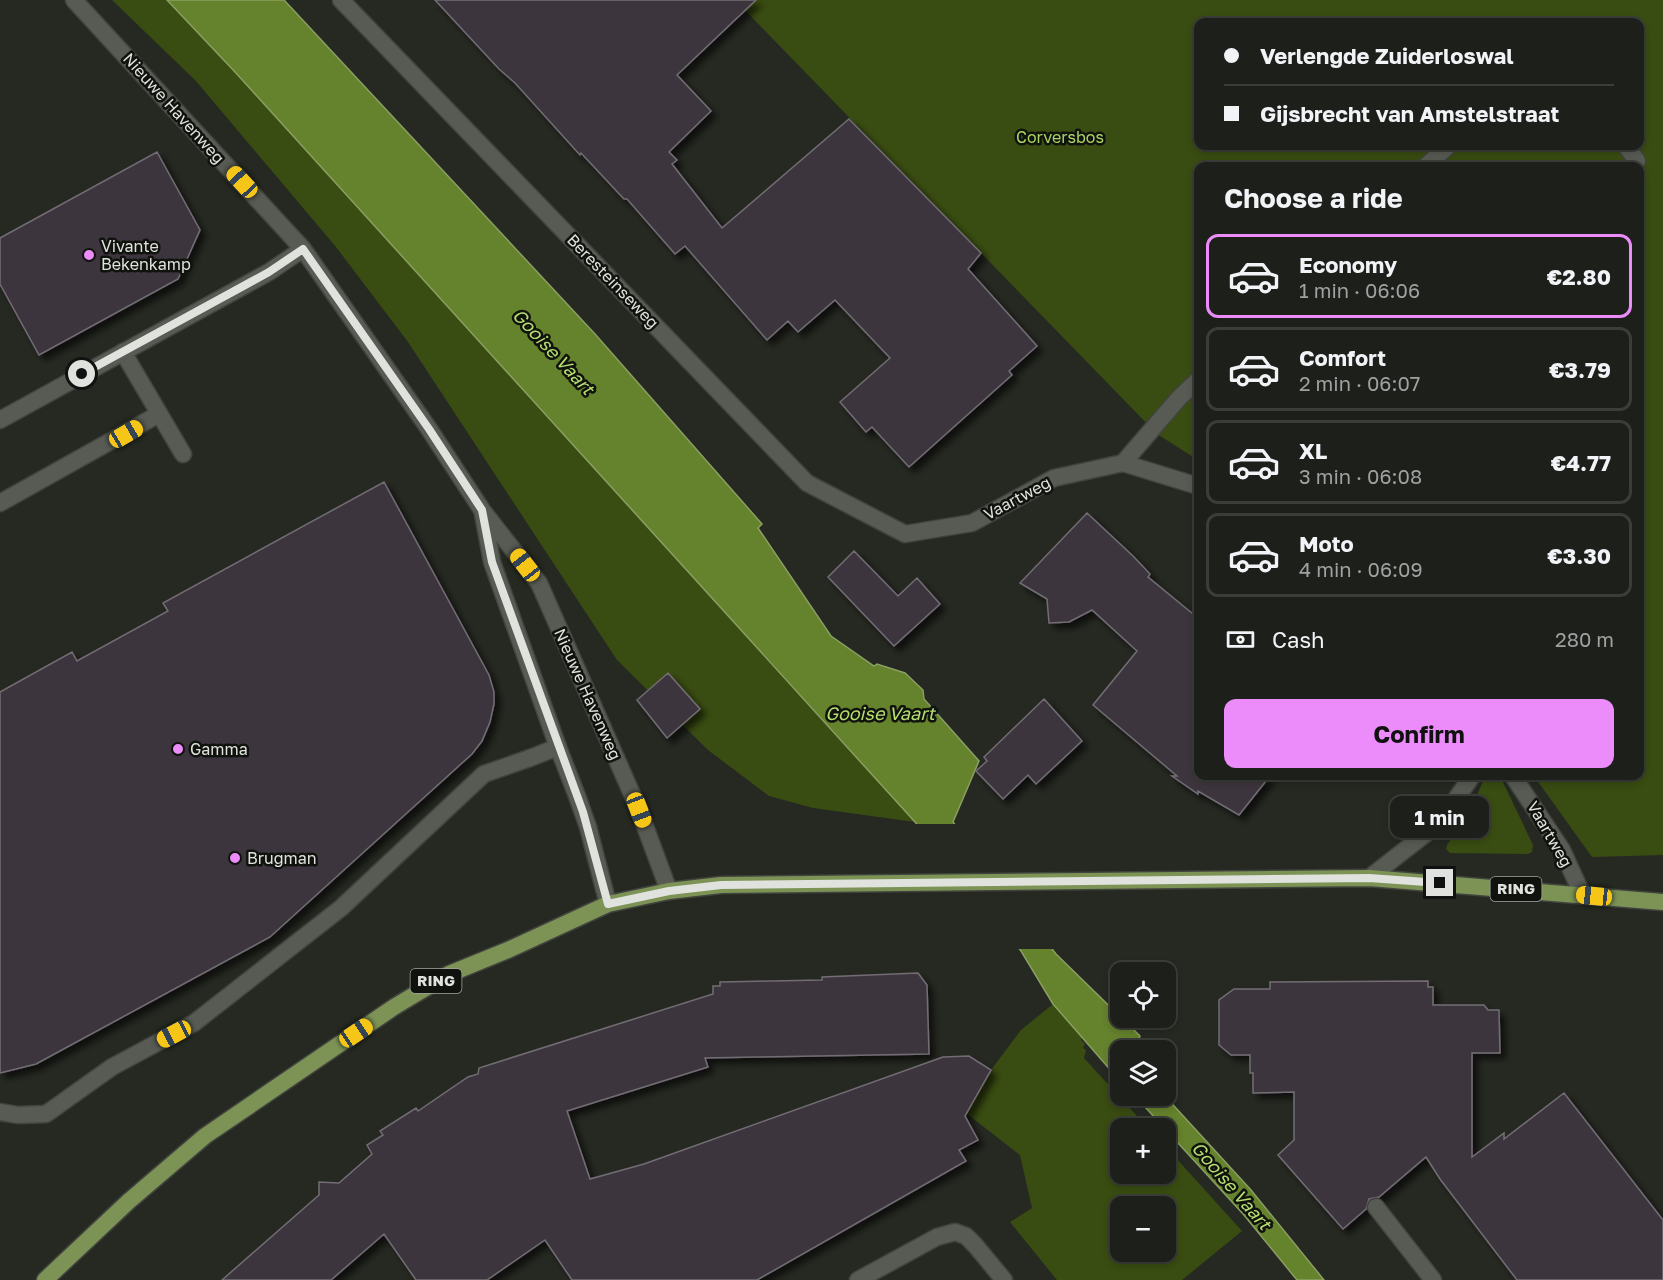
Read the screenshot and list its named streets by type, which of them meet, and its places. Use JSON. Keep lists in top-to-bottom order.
{
  "streets": {
    "main road": ["RING"],
    "street": ["Nieuwe Havenweg", "Beresteinseweg", "Vaartweg"]
  },
  "crossings": [
    ["Nieuwe Havenweg", "RING"],
    ["Beresteinseweg", "Vaartweg"],
    ["Vaartweg", "RING"]
  ],
  "water": ["Gooise Vaart"],
  "parks": ["Corversbos"],
  "places": ["Vivante Bekenkamp", "Gamma", "Brugman"],
  "page": {
    "banner": ["Verlengde Zuiderloswal", "Gijsbrecht van Amstelstraat"],
    "heading": "Choose a ride",
    "list": [
      {
        "name": "Economy",
        "note": "1 min · 06:06",
        "value": "€2.80"
      },
      {
        "name": "Comfort",
        "note": "2 min · 06:07",
        "value": "€3.79"
      },
      {
        "name": "XL",
        "note": "3 min · 06:08",
        "value": "€4.77"
      },
      {
        "name": "Moto",
        "note": "4 min · 06:09",
        "value": "€3.30"
      }
    ],
    "pay": ["Cash", "280 m"],
    "buttons": "Confirm",
    "bubble": "1 min",
    "map_buttons": ["+", "−"]
  }
}
